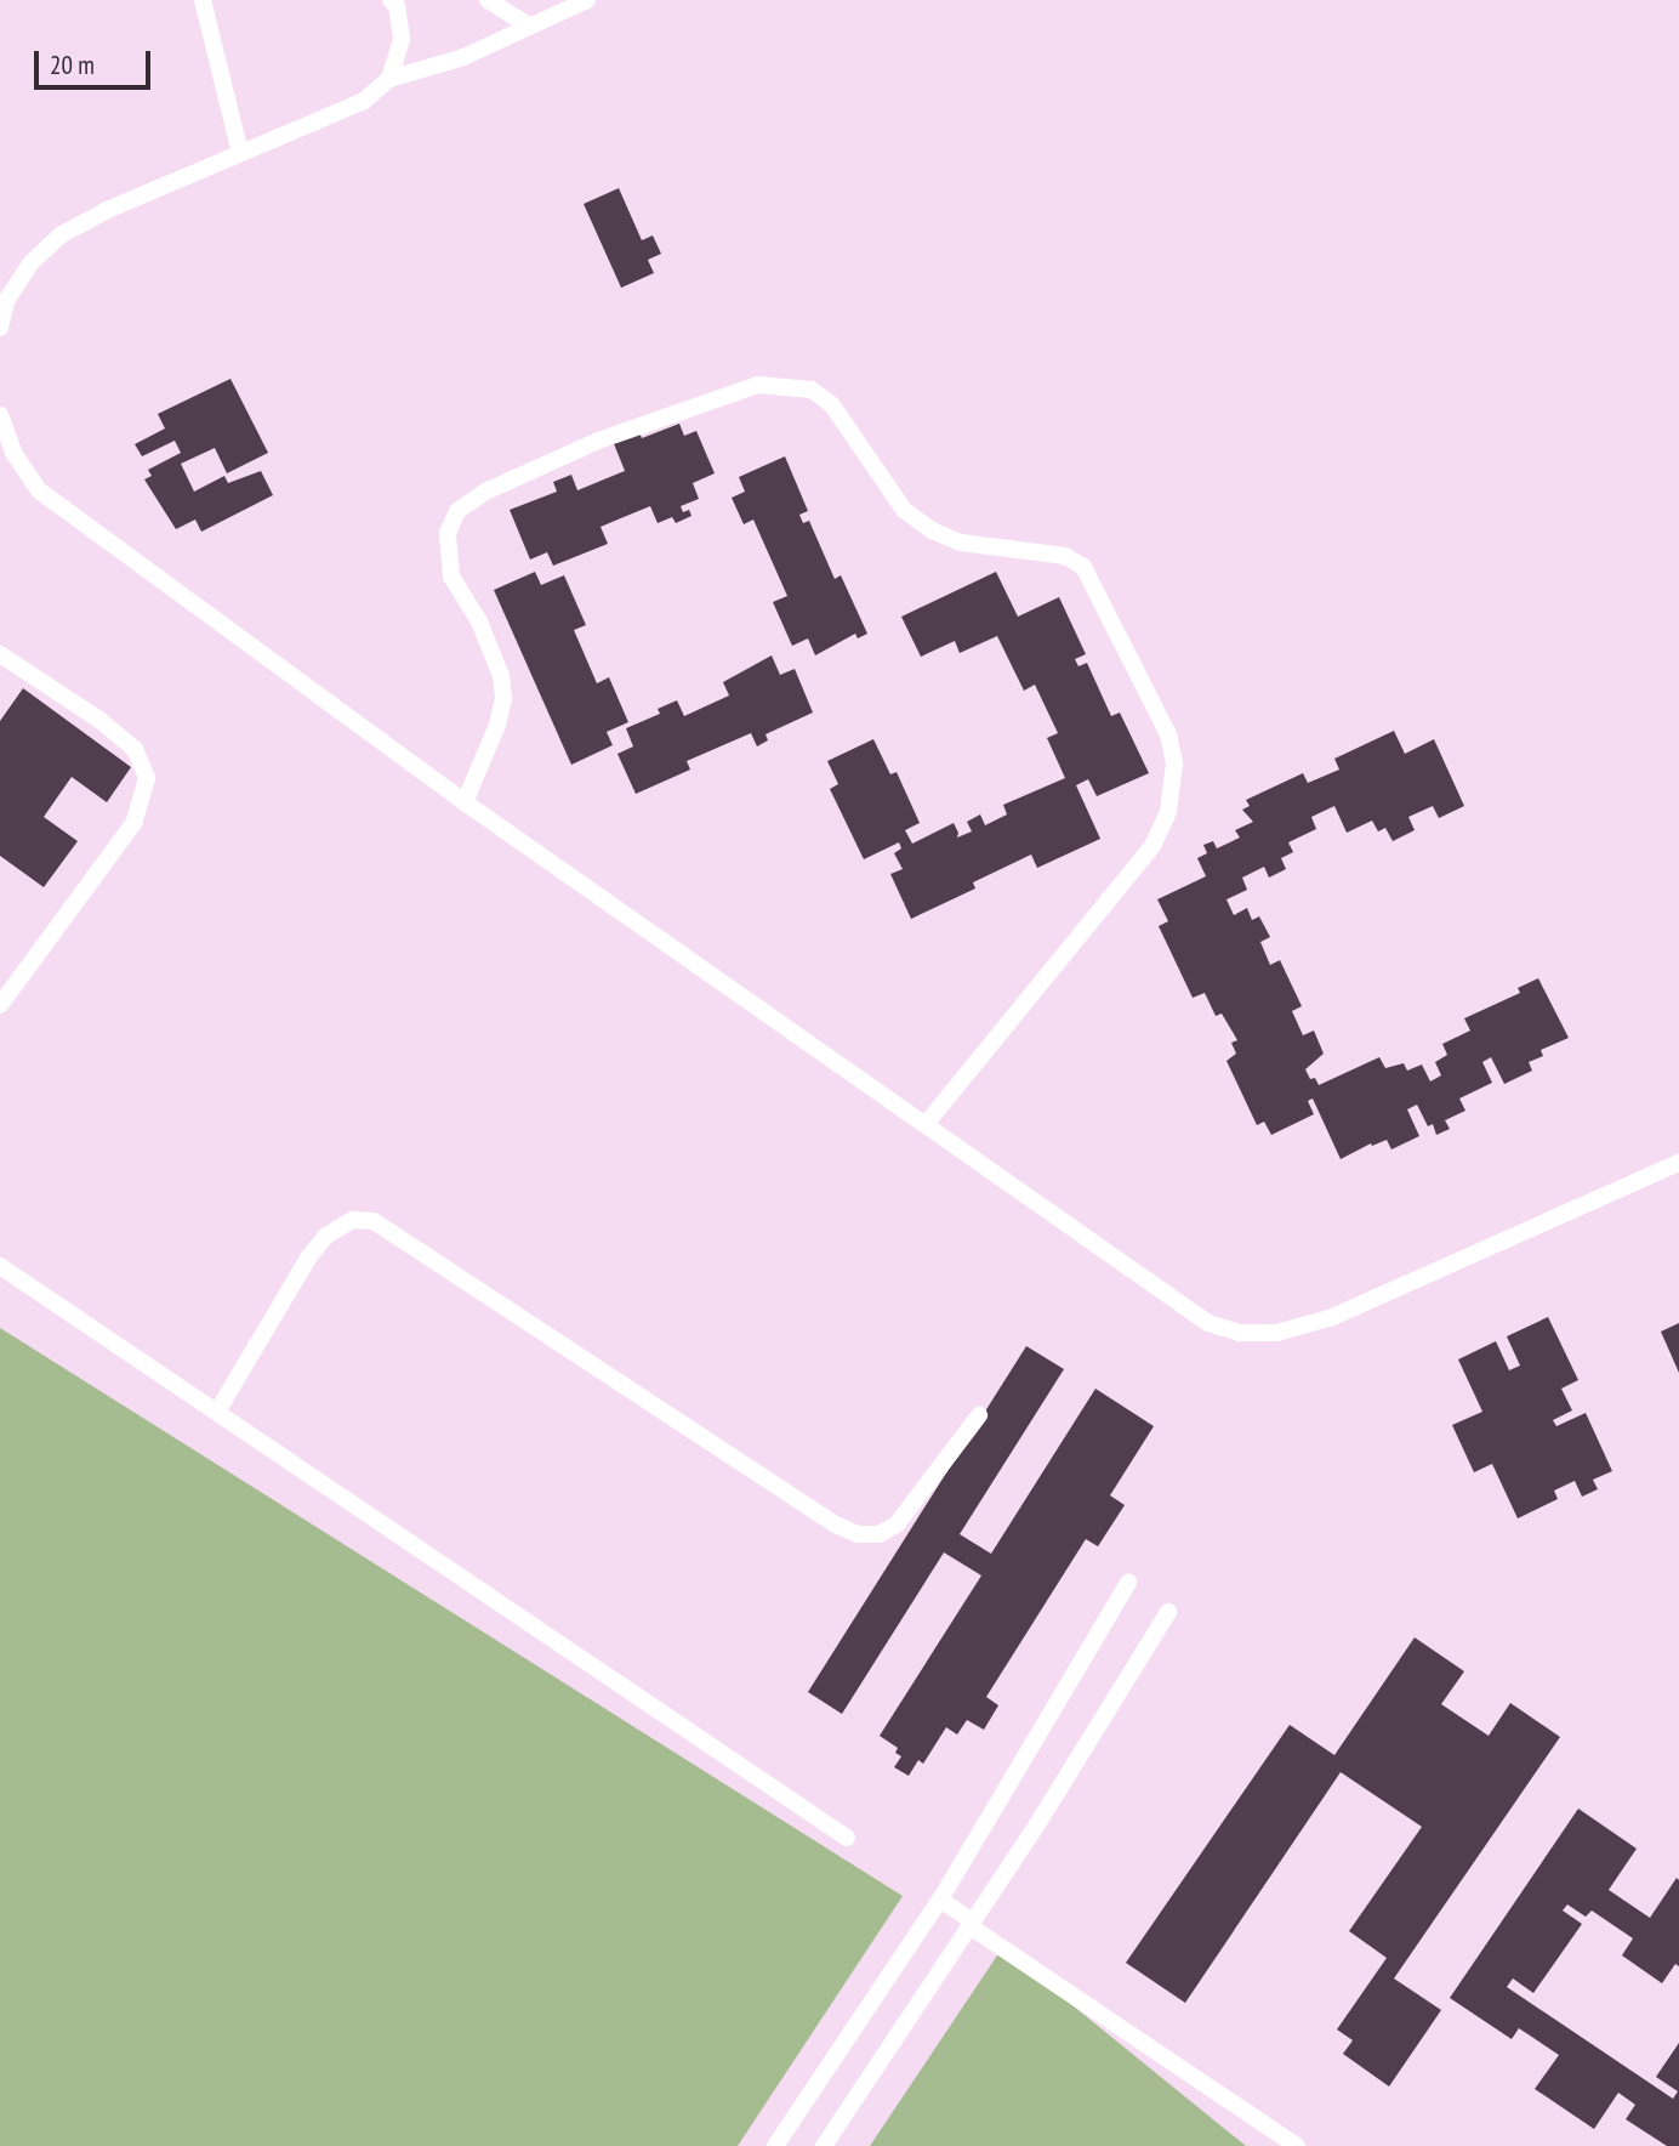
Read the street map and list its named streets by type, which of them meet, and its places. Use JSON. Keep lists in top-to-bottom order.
{
  "scale_bar": "20 m"
}
